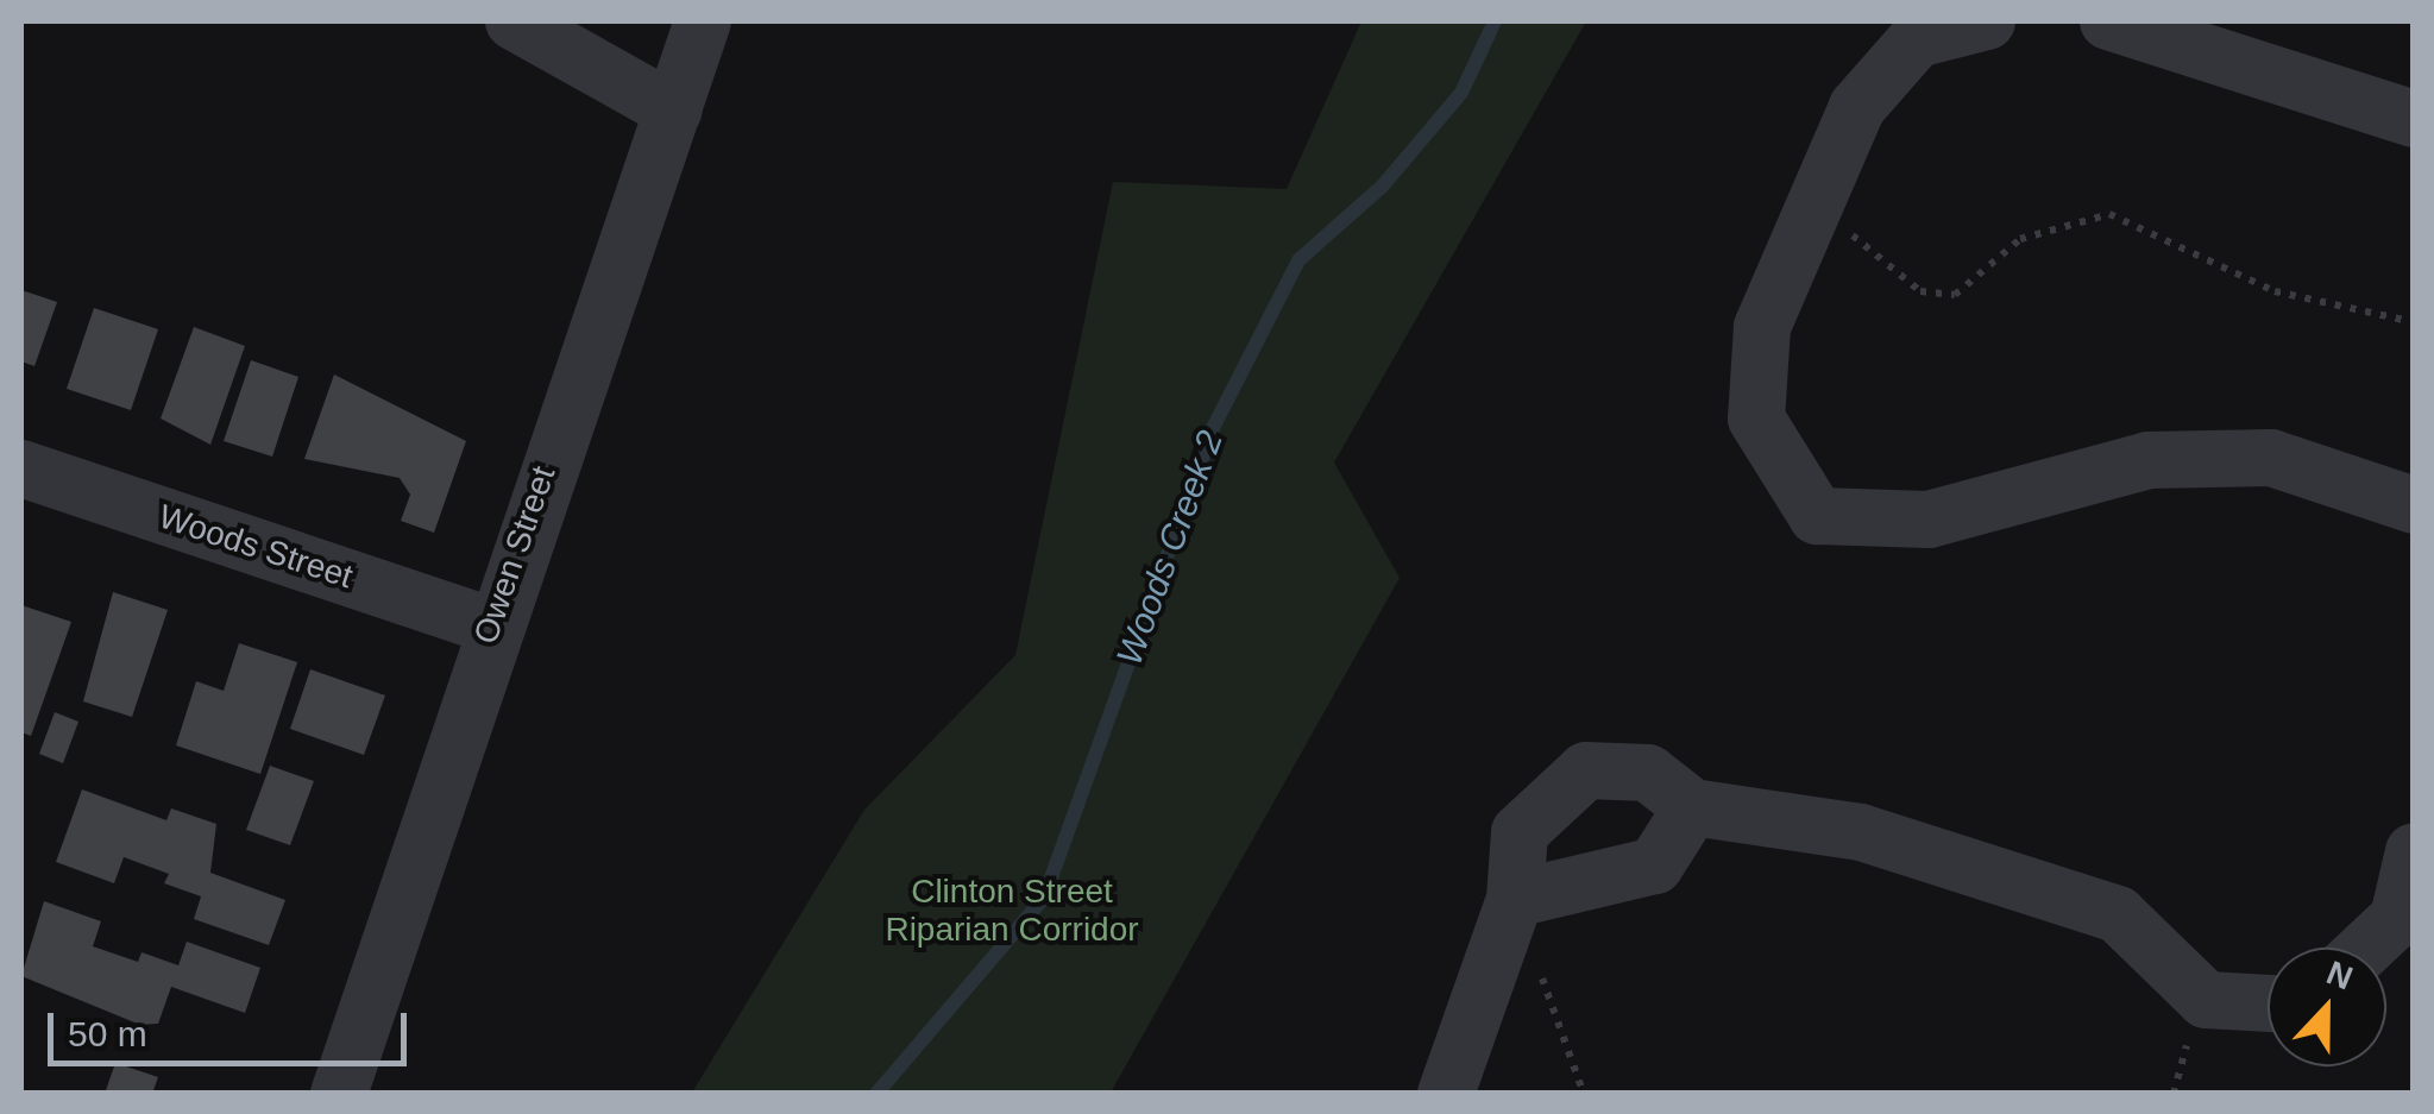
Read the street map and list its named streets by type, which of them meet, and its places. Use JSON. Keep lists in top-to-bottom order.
{
  "streets": {
    "street": ["Woods Street", "Owen Street"]
  },
  "crossings": [
    ["Woods Street", "Owen Street"]
  ],
  "water": ["Woods Creek 2"],
  "parks": ["Clinton Street Riparian Corridor"],
  "scale_bar": "50 m",
  "north": "top"
}
